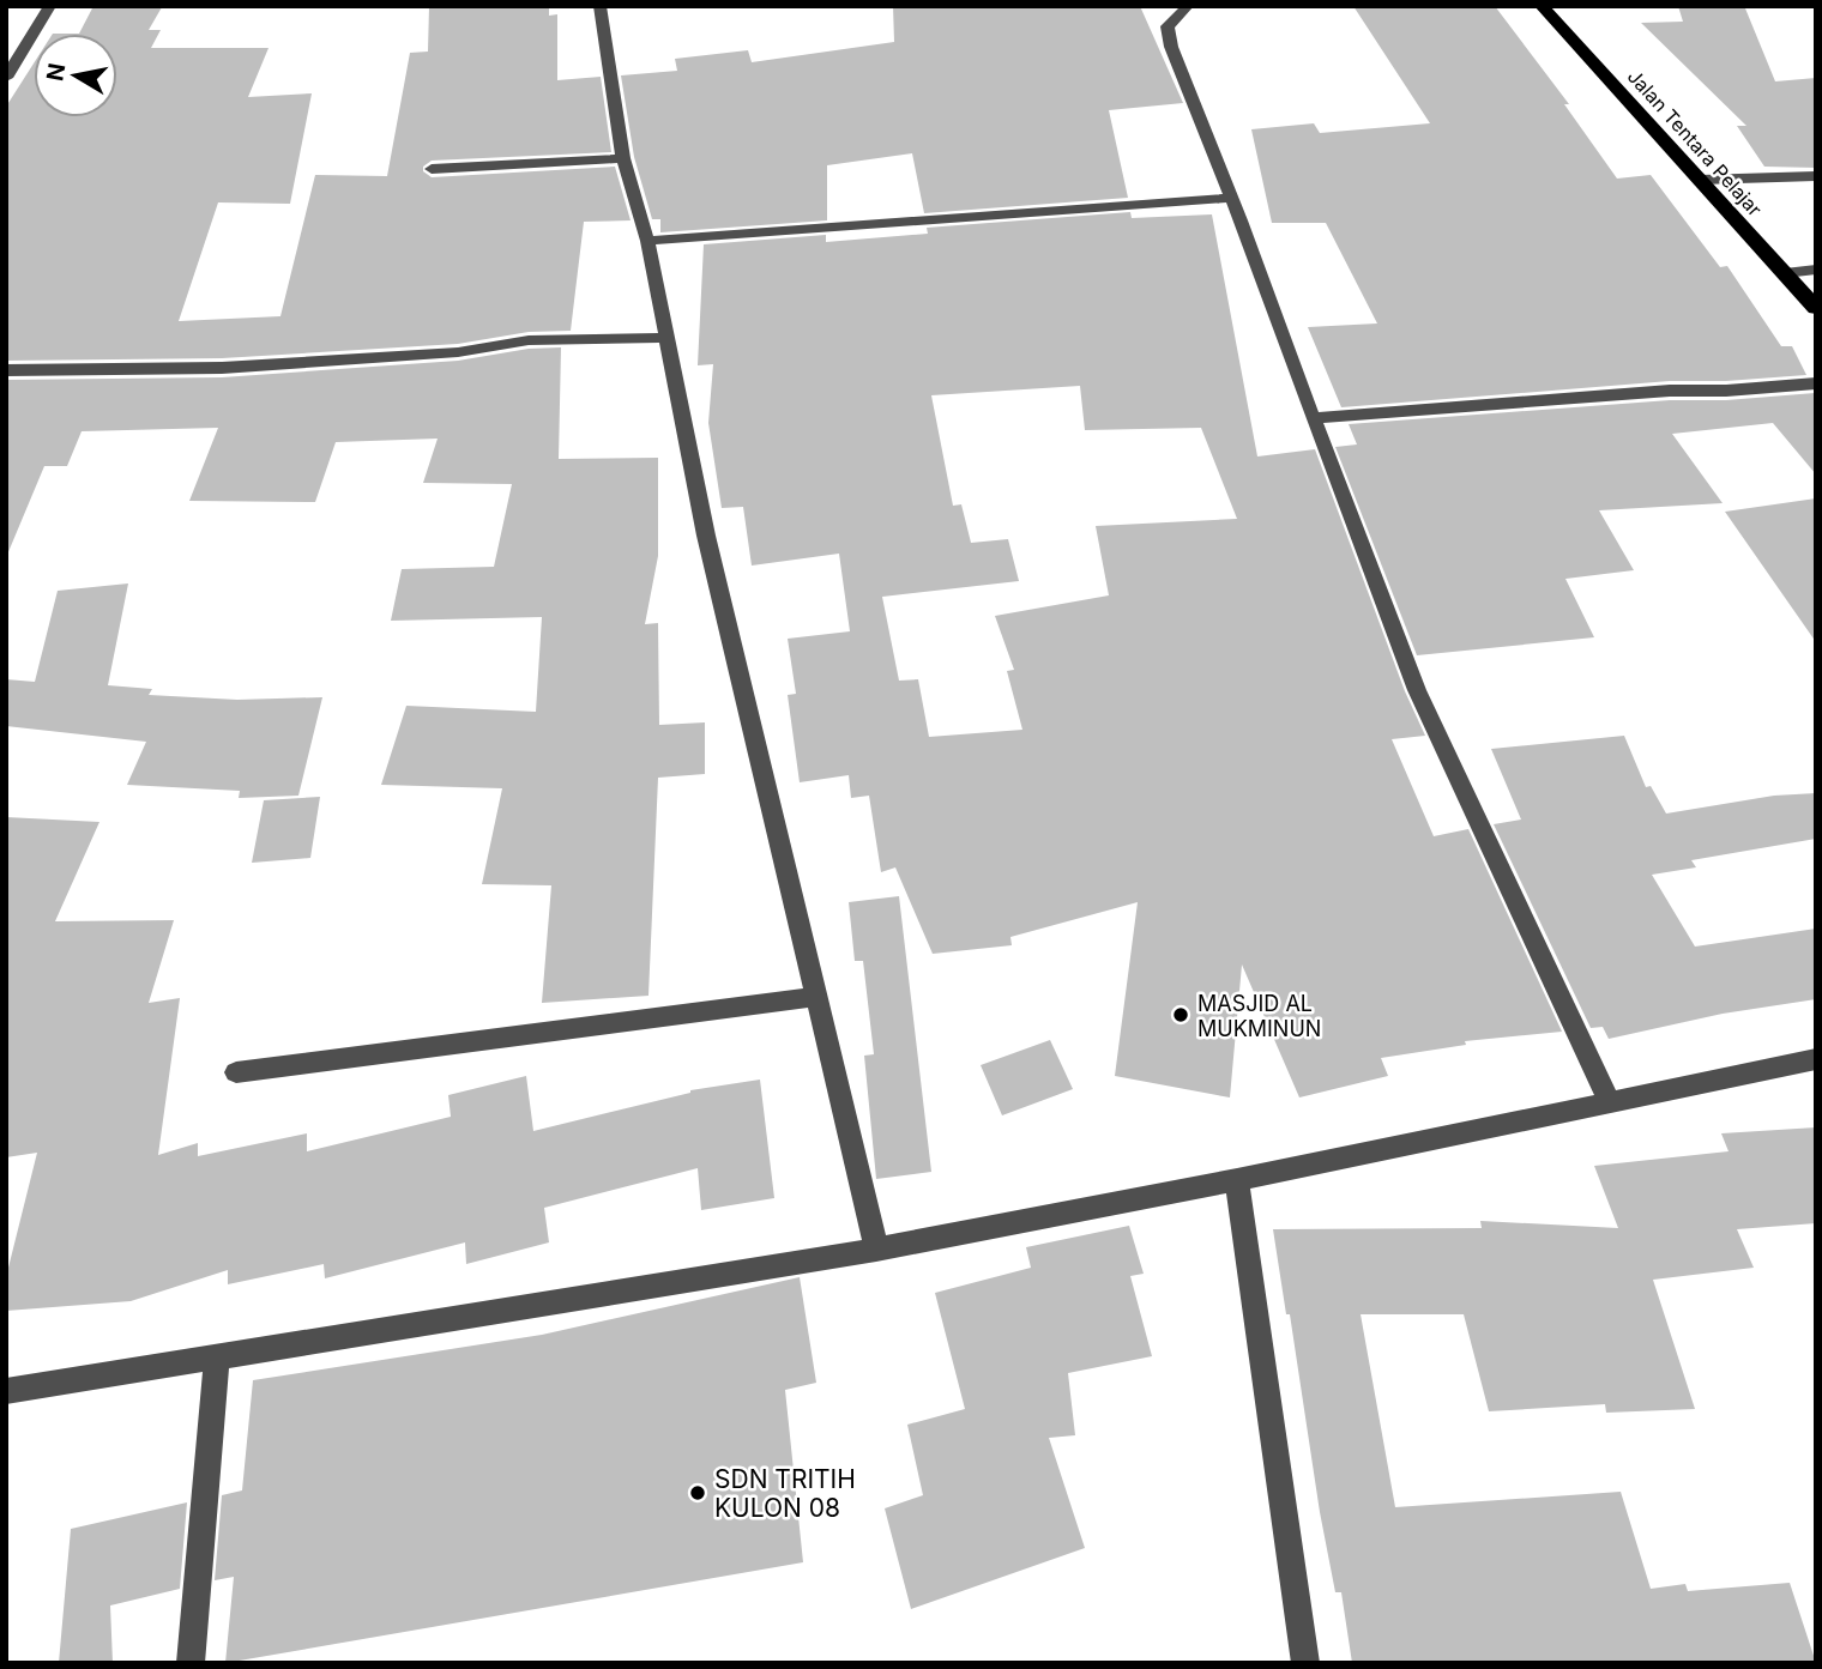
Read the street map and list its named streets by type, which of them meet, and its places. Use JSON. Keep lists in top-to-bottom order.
{
  "streets": {
    "highway": ["Jalan Tentara Pelajar"]
  },
  "places": ["MASJID AL MUKMINUN", "SDN TRITIH KULON 08"],
  "north": "left"
}
